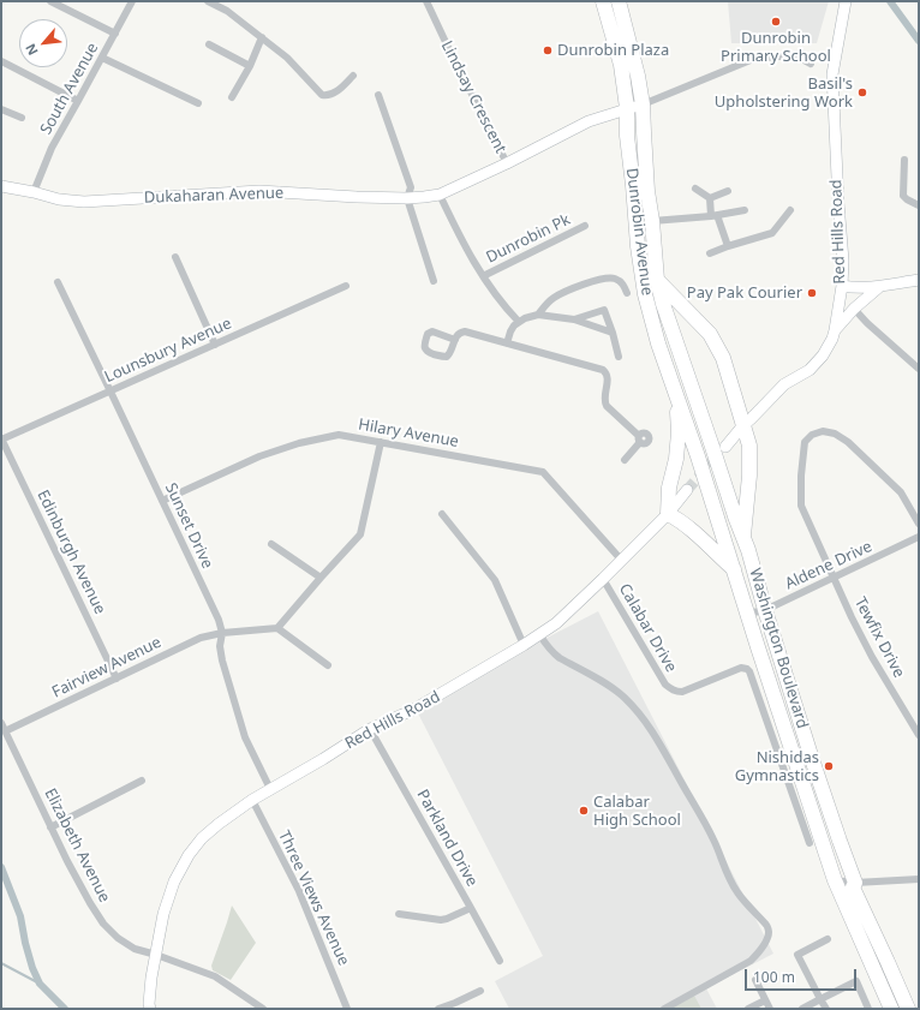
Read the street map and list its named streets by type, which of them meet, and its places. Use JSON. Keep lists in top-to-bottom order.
{
  "streets": {
    "highway": ["Dunrobin Avenue", "Washington Boulevard"],
    "main road": ["Lindsay Crescent", "Dukaharan Avenue", "Red Hills Road"],
    "street": [
      "South Avenue",
      "Dunrobin Pk",
      "Lounsbury Avenue",
      "Hilary Avenue",
      "Sunset Drive",
      "Edinburgh Avenue",
      "Aldene Drive",
      "Calabar Drive",
      "Tewfix Drive",
      "Fairview Avenue",
      "Parkland Drive",
      "Elizabeth Avenue",
      "Three Views Avenue"
    ]
  },
  "crossings": [
    ["South Avenue", "Dukaharan Avenue"],
    ["Lindsay Crescent", "Dukaharan Avenue"],
    ["Lindsay Crescent", "Dunrobin Avenue"],
    ["Dunrobin Avenue", "Red Hills Road"],
    ["Dunrobin Avenue", "Washington Boulevard"],
    ["Red Hills Road", "Hilary Avenue"],
    ["Red Hills Road", "Sunset Drive"],
    ["Red Hills Road", "Calabar Drive"],
    ["Red Hills Road", "Washington Boulevard"],
    ["Red Hills Road", "Parkland Drive"],
    ["Red Hills Road", "Elizabeth Avenue"],
    ["Red Hills Road", "Three Views Avenue"],
    ["Lounsbury Avenue", "Sunset Drive"],
    ["Lounsbury Avenue", "Edinburgh Avenue"],
    ["Hilary Avenue", "Sunset Drive"],
    ["Sunset Drive", "Fairview Avenue"],
    ["Edinburgh Avenue", "Fairview Avenue"],
    ["Aldene Drive", "Tewfix Drive"],
    ["Aldene Drive", "Washington Boulevard"],
    ["Fairview Avenue", "Elizabeth Avenue"]
  ],
  "places": [
    "Dunrobin Primary School",
    "Dunrobin Plaza",
    "Basil's Upholstering Work",
    "Pay Pak Courier",
    "Nishidas Gymnastics",
    "Calabar High School"
  ],
  "scale_bar": "100 m",
  "north": "bottom left"
}
